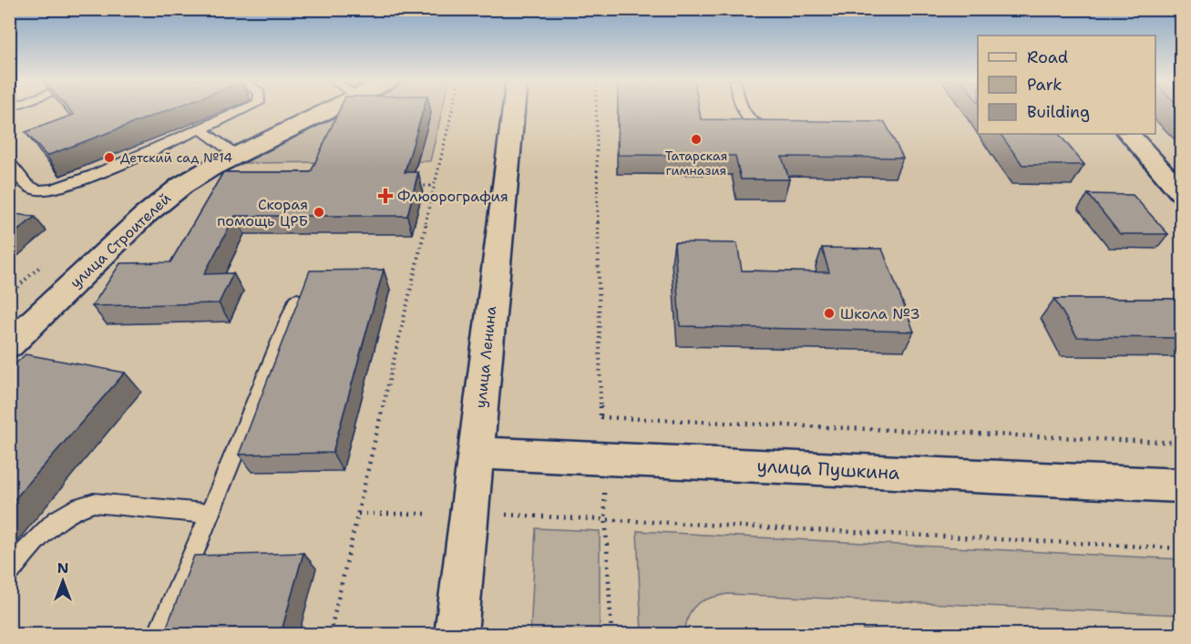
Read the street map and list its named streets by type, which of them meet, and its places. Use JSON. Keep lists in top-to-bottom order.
{
  "streets": {
    "main road": ["улица Строителей", "улица Ленина", "улица Пушкина"]
  },
  "crossings": [
    ["улица Ленина", "улица Пушкина"]
  ],
  "places": {
    "other": [
      "Татарская гимназия",
      "Детский сад №14",
      "Скорая помощь ЦРБ",
      "Школа №3"
    ],
    "health": ["Флюорография"]
  },
  "legend": ["Road", "Park", "Building"],
  "north": "top"
}
